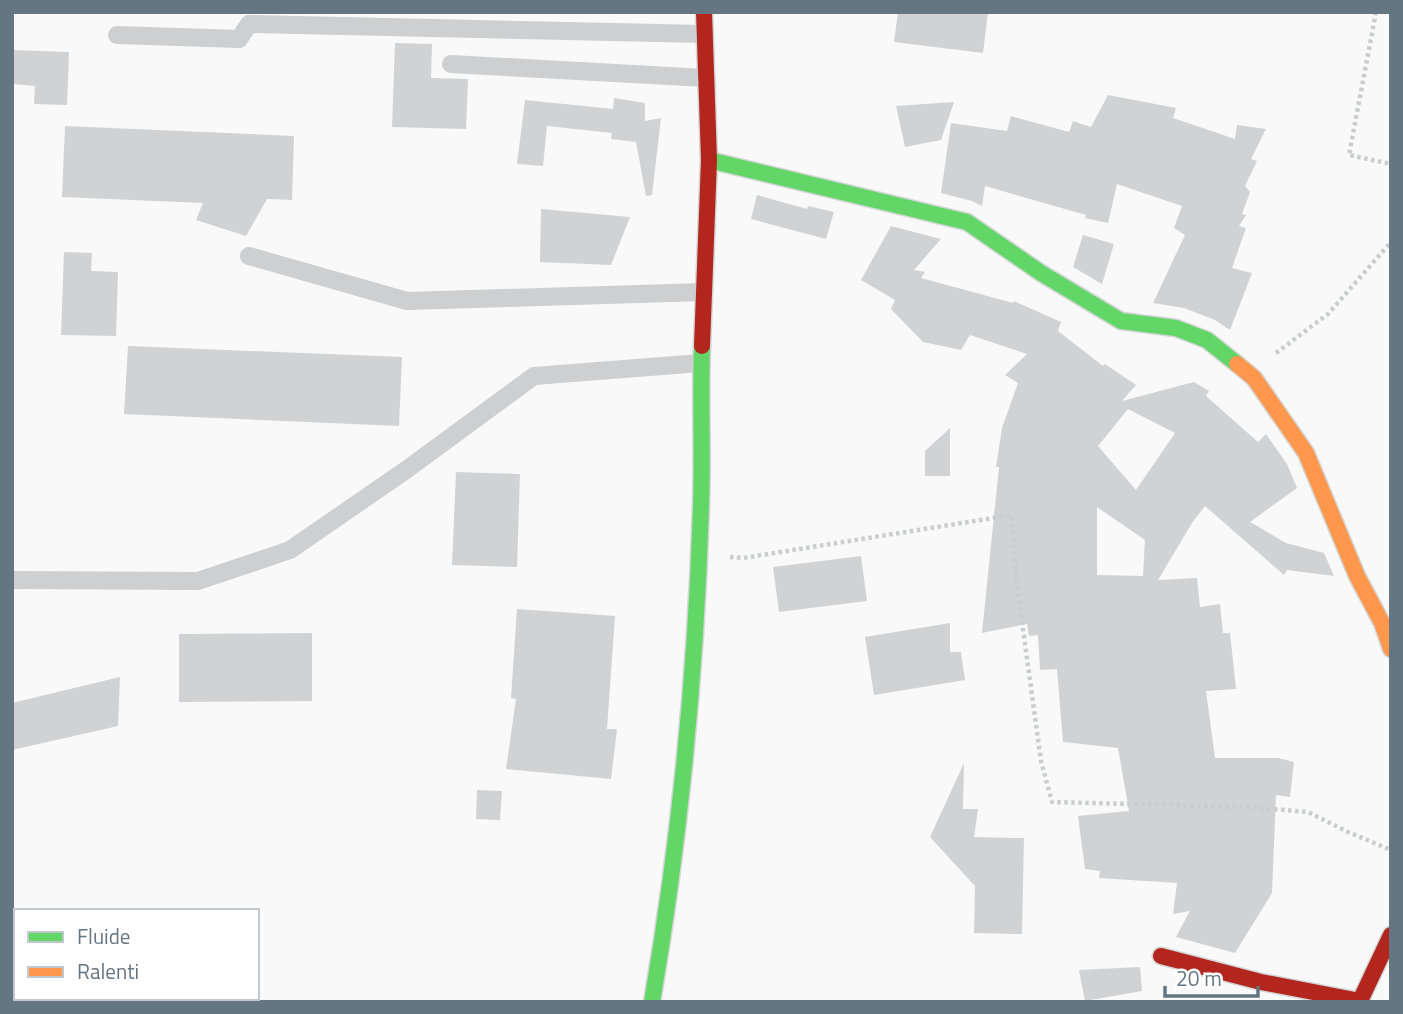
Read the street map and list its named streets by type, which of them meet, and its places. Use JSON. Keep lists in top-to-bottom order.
{
  "legend": ["Fluide", "Ralenti"],
  "scale_bar": "20 m"
}
